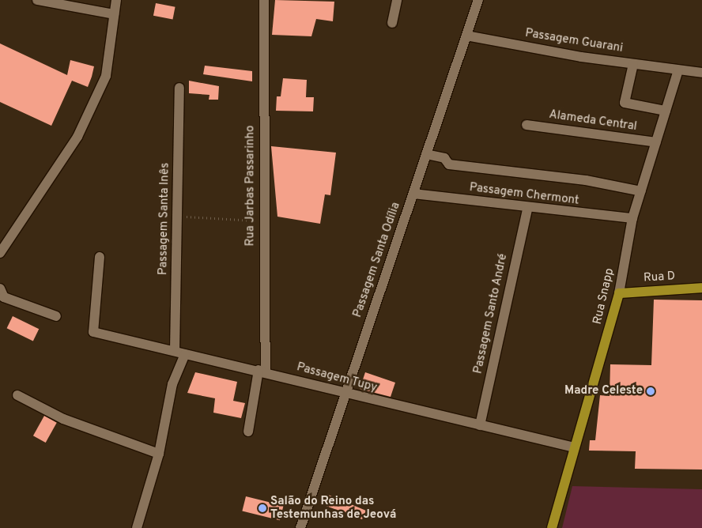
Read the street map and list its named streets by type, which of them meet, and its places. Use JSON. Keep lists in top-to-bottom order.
{
  "streets": {
    "main road": ["Rua D", "Rua Snapp"],
    "street": [
      "Passagem Guarani",
      "Alameda Central",
      "Rua Jarbas Passarinho",
      "Passagem Chermont",
      "Passagem Santa Inês",
      "Passagem Santa Odília",
      "Passagem Santo André",
      "Passagem Tupy"
    ]
  },
  "crossings": [
    ["Passagem Guarani", "Passagem Santa Odília"],
    ["Passagem Guarani", "Rua Snapp"],
    ["Alameda Central", "Rua Snapp"],
    ["Rua Jarbas Passarinho", "Passagem Tupy"],
    ["Passagem Chermont", "Passagem Santa Odília"],
    ["Passagem Chermont", "Rua Snapp"],
    ["Passagem Chermont", "Passagem Santo André"],
    ["Passagem Santa Inês", "Passagem Tupy"],
    ["Passagem Santa Odília", "Passagem Tupy"],
    ["Rua D", "Rua Snapp"],
    ["Rua Snapp", "Passagem Tupy"],
    ["Passagem Santo André", "Passagem Tupy"]
  ],
  "places": ["Madre Celeste", "Salão do Reino das Testemunhas de Jeová"]
}
